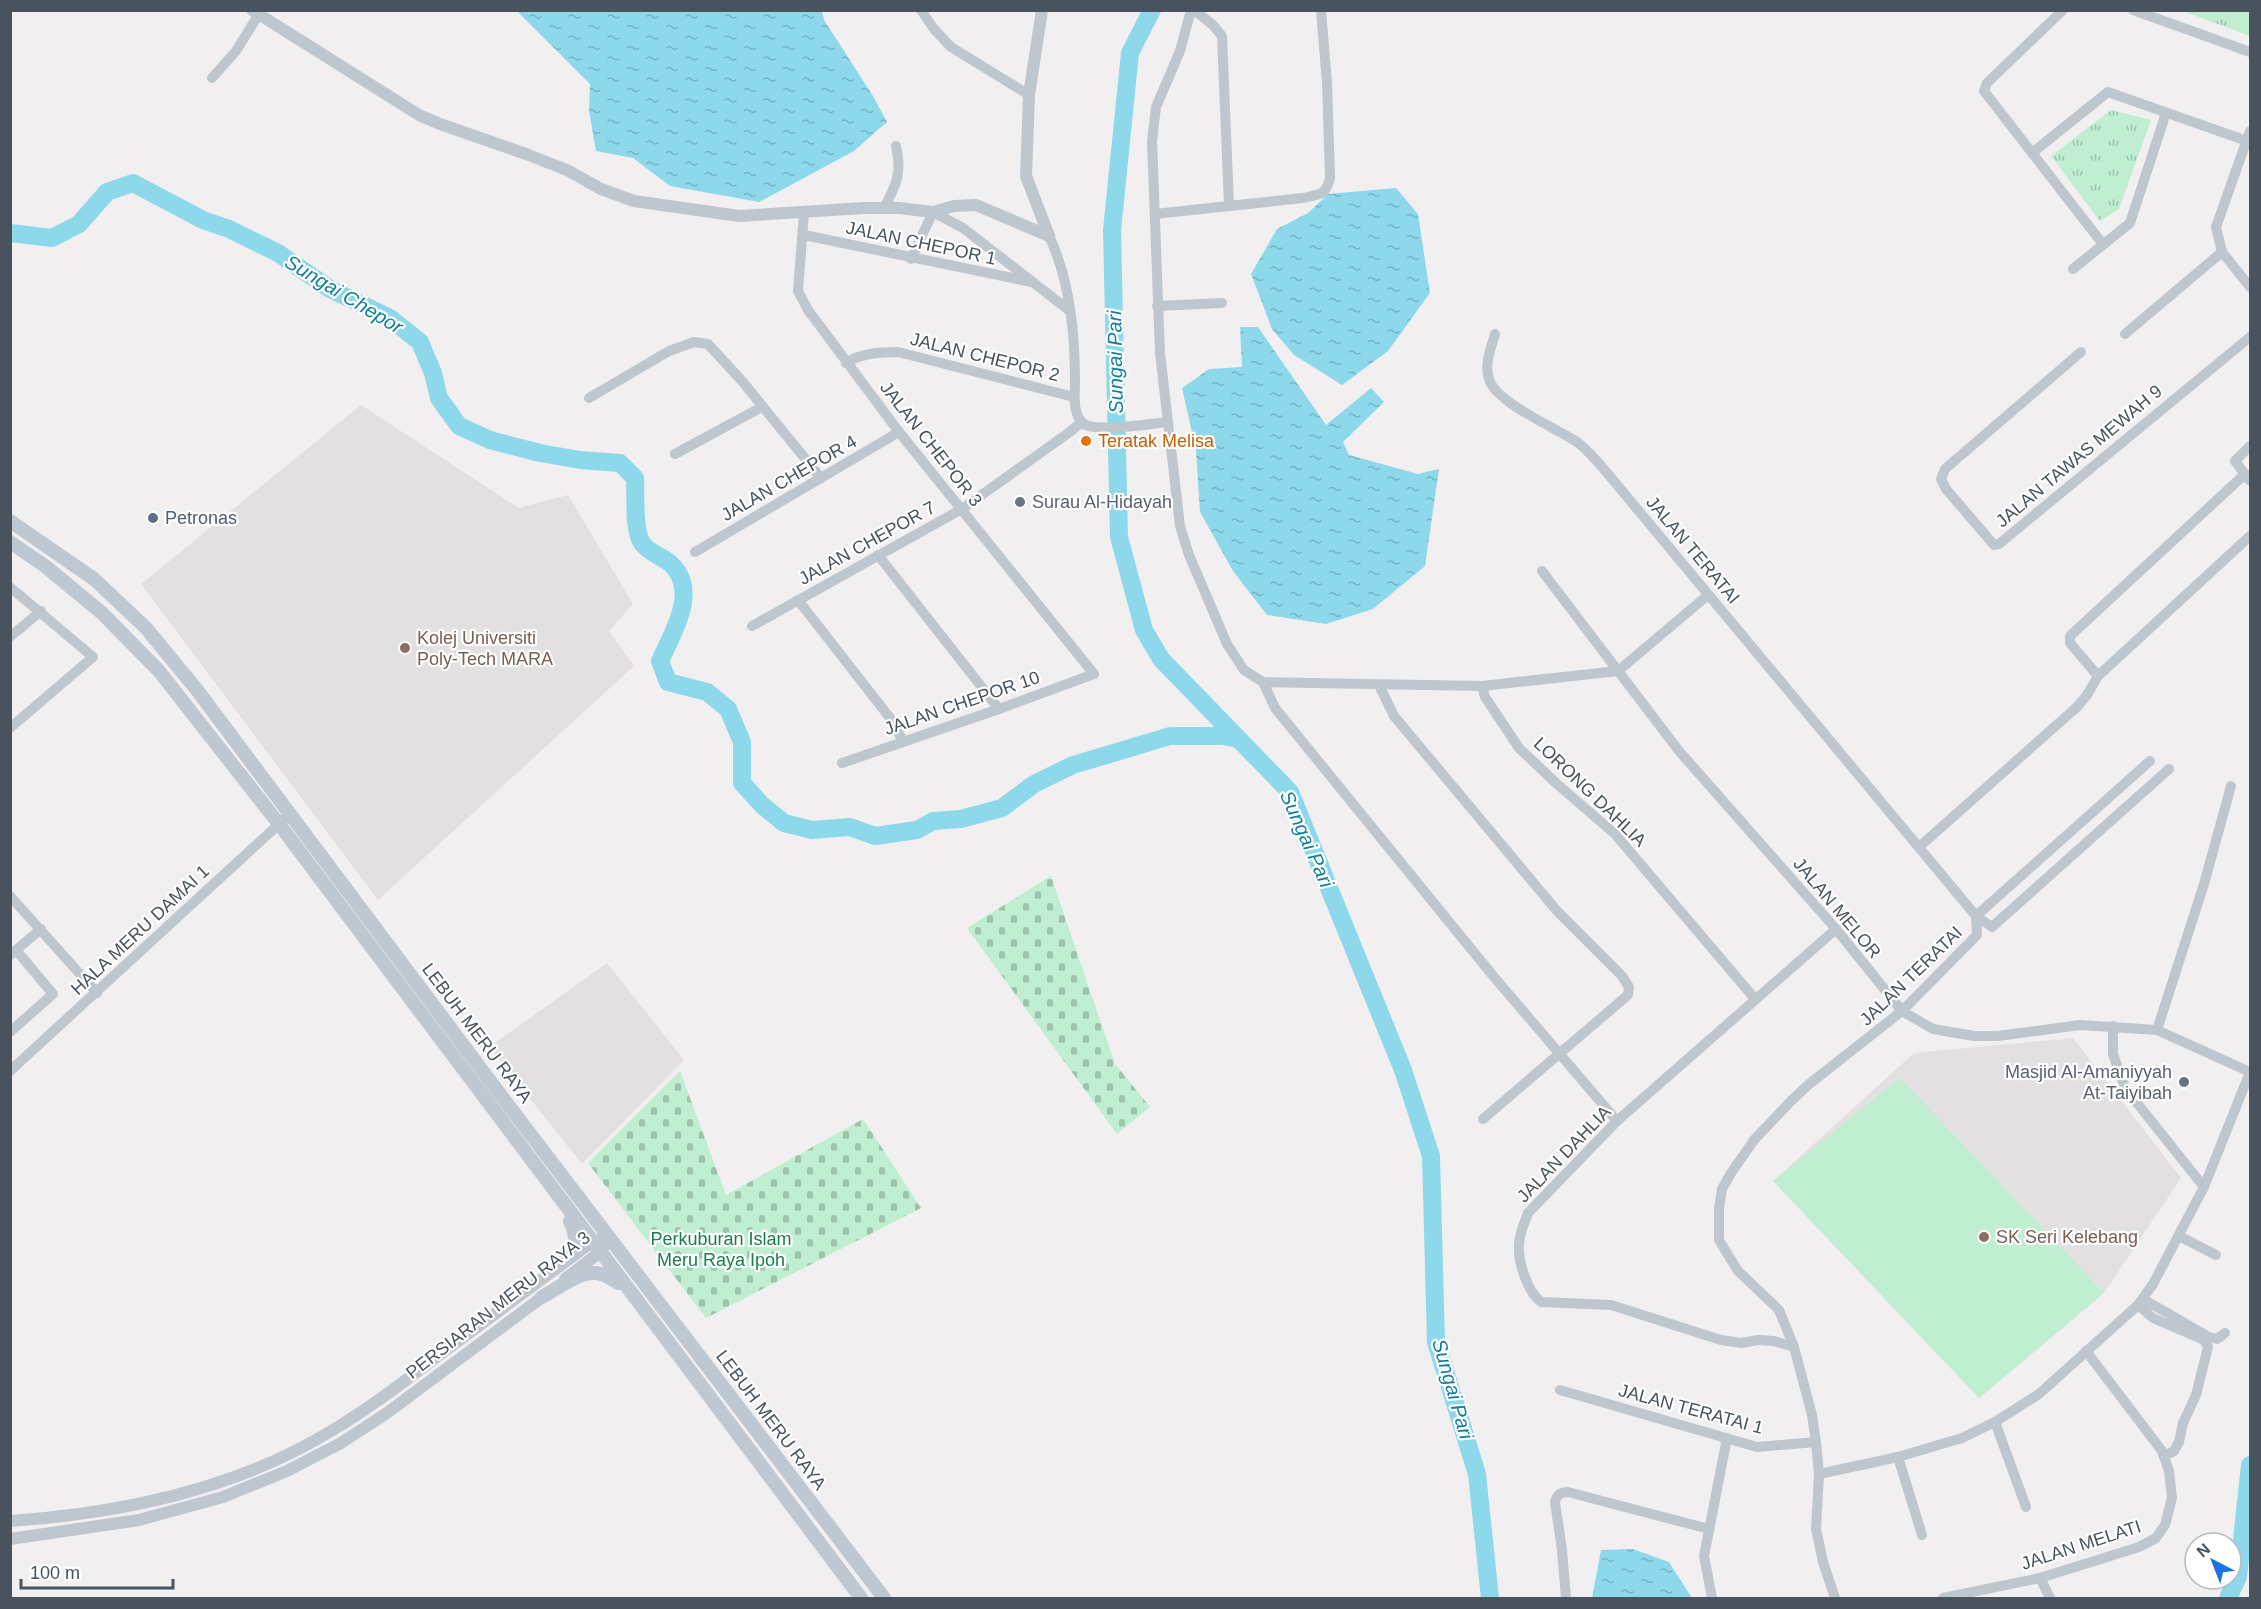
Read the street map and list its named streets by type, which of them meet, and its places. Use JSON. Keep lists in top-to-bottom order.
{
  "streets": {
    "main road": ["LEBUH MERU RAYA"],
    "street": [
      "JALAN CHEPOR 1",
      "JALAN CHEPOR 2",
      "JALAN CHEPOR 3",
      "JALAN TAWAS MEWAH 9",
      "JALAN CHEPOR 4",
      "JALAN CHEPOR 7",
      "JALAN TERATAI",
      "JALAN CHEPOR 10",
      "LORONG DAHLIA",
      "JALAN MELOR",
      "HALA MERU DAMAI 1",
      "JALAN DAHLIA",
      "PERSIARAN MERU RAYA 3",
      "JALAN TERATAI 1",
      "JALAN MELATI"
    ]
  },
  "crossings": [
    ["JALAN CHEPOR 1", "JALAN CHEPOR 3"],
    ["JALAN CHEPOR 2", "JALAN CHEPOR 3"],
    ["JALAN CHEPOR 2", "JALAN CHEPOR 7"],
    ["JALAN CHEPOR 3", "JALAN CHEPOR 4"],
    ["JALAN CHEPOR 3", "JALAN CHEPOR 7"],
    ["JALAN CHEPOR 3", "JALAN CHEPOR 10"],
    ["JALAN TERATAI", "JALAN MELOR"],
    ["JALAN TERATAI", "JALAN DAHLIA"],
    ["JALAN TERATAI", "JALAN TERATAI 1"],
    ["LORONG DAHLIA", "JALAN DAHLIA"],
    ["JALAN MELOR", "JALAN DAHLIA"],
    ["HALA MERU DAMAI 1", "LEBUH MERU RAYA"],
    ["LEBUH MERU RAYA", "PERSIARAN MERU RAYA 3"]
  ],
  "water": ["Sungai Chepor", "Sungai Pari"],
  "parks": ["Perkuburan Islam Meru Raya Ipoh"],
  "places": [
    "Teratak Melisa",
    "Surau Al-Hidayah",
    "Petronas",
    "Kolej Universiti Poly-Tech MARA",
    "Masjid Al-Amaniyyah At-Taiyibah",
    "SK Seri Kelebang"
  ],
  "scale_bar": "100 m",
  "north": "top left"
}
